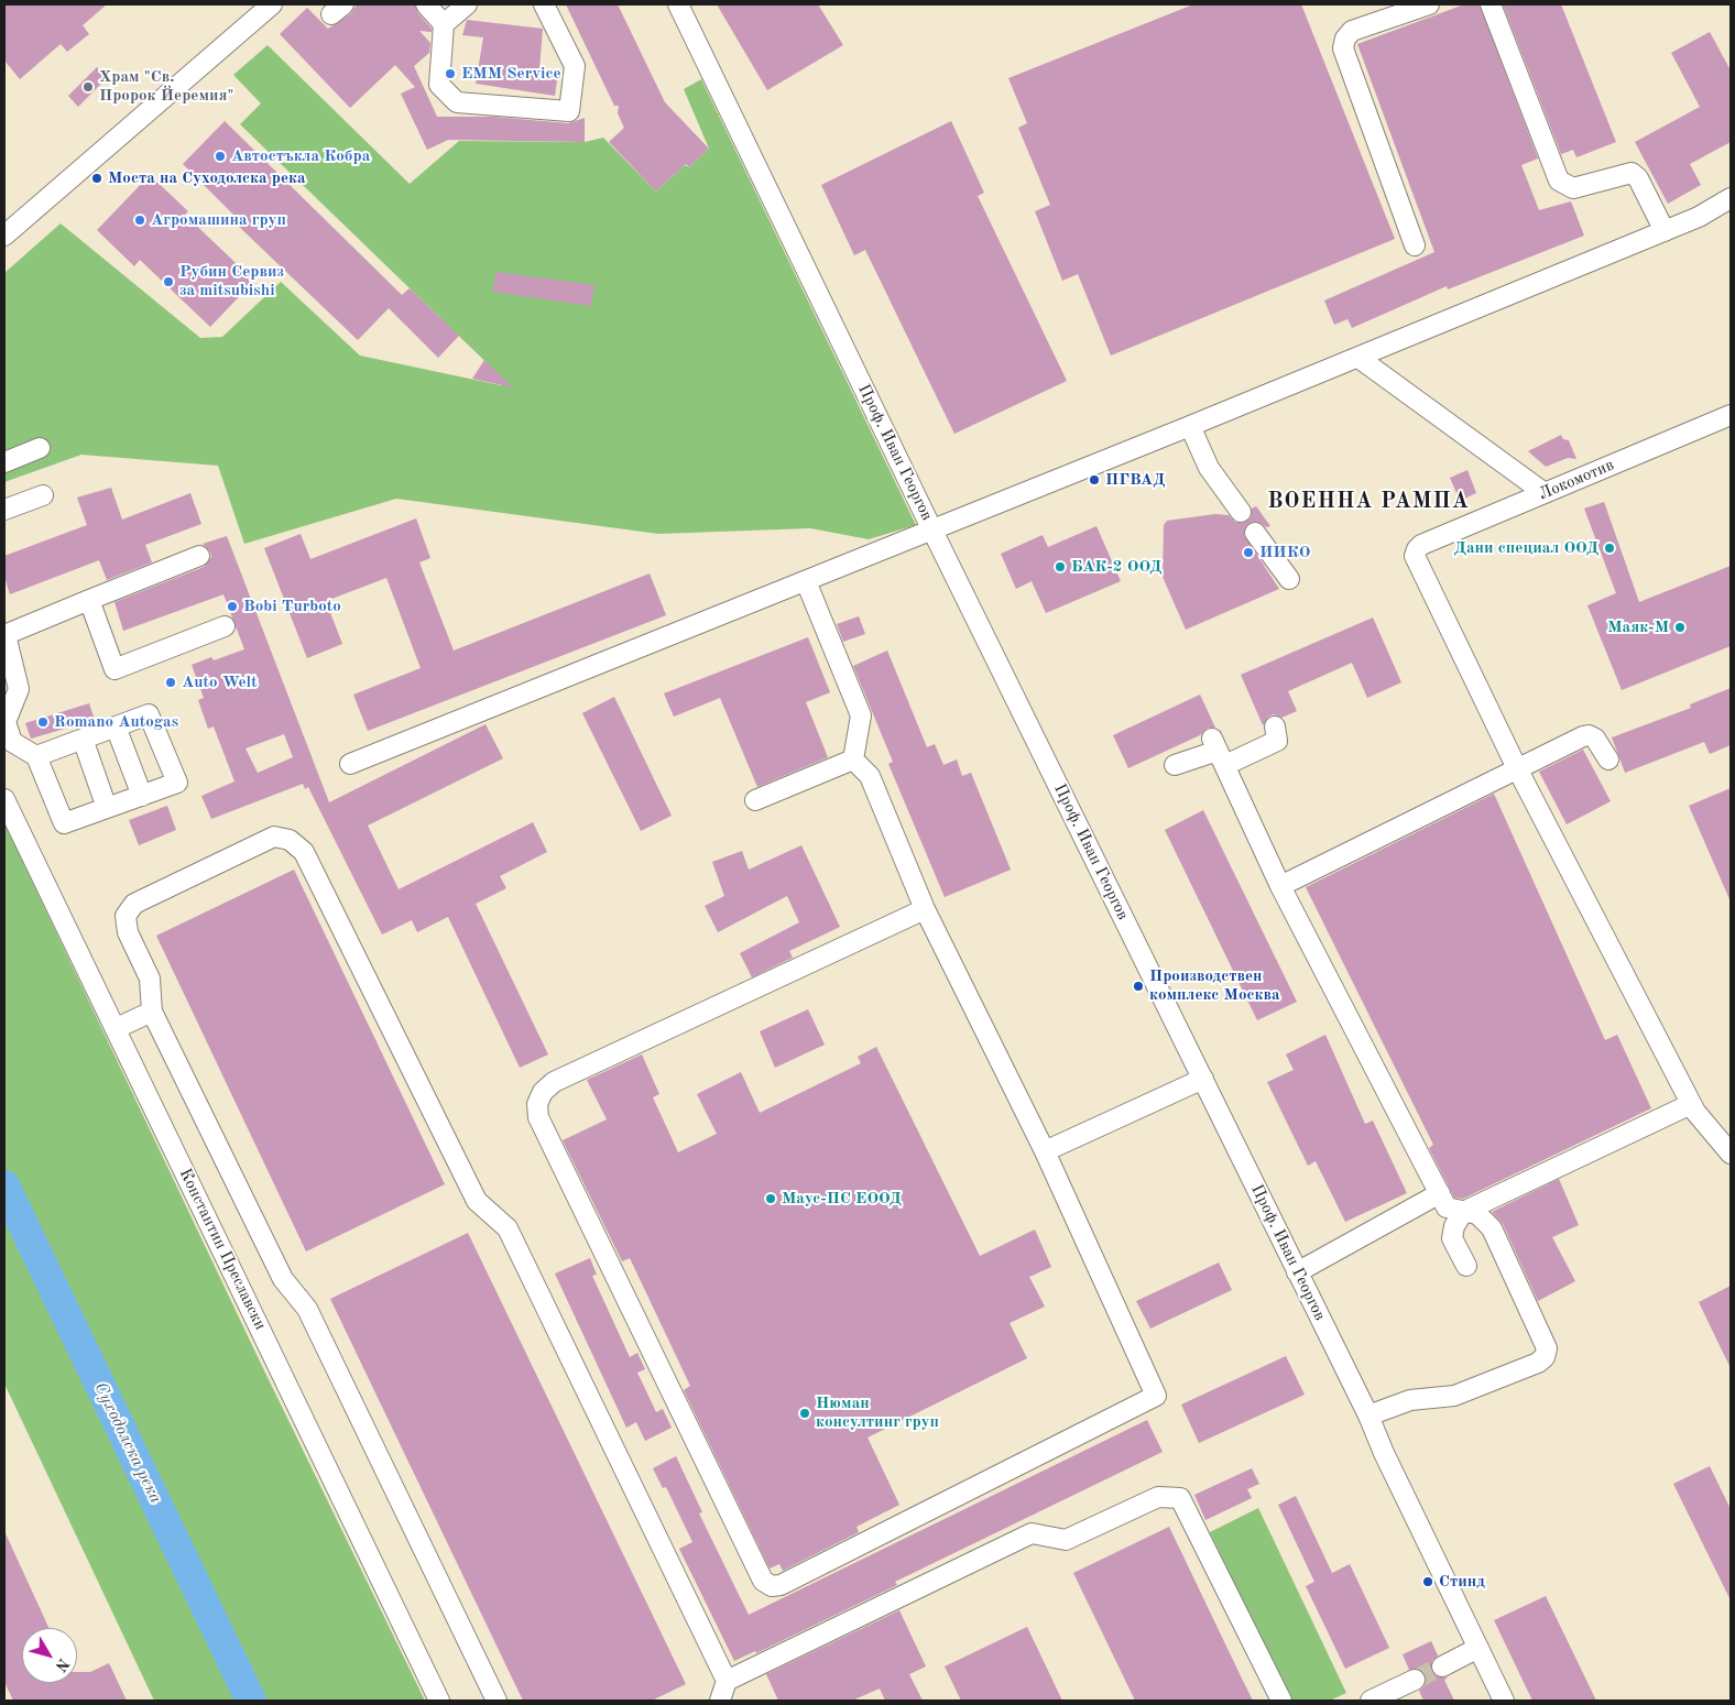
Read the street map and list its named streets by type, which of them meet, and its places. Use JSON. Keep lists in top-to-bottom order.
{
  "streets": {
    "street": ["Проф. Иван Георгов", "Локомотив", "Константин Преславски"]
  },
  "districts": ["ВОЕННА РАМПА"],
  "water": ["Суходолска река"],
  "places": [
    "EMM Service",
    "Храм \"Св. Пророк Йеремия\"",
    "Автостъкла Кобра",
    "Моста на Суходолска река",
    "Агромашина груп",
    "Рубин Сервиз за mitsubishi",
    "ПГВАД",
    "Дани специал ООД",
    "ИИКО",
    "БАК-2 ООД",
    "Bobi Turboto",
    "Маяк-М",
    "Auto Welt",
    "Romano Autogas",
    "Производствен комплекс Москва",
    "Маус-ПС ЕООД",
    "Нюман консултинг груп",
    "Стинд"
  ],
  "north": "bottom right"
}
